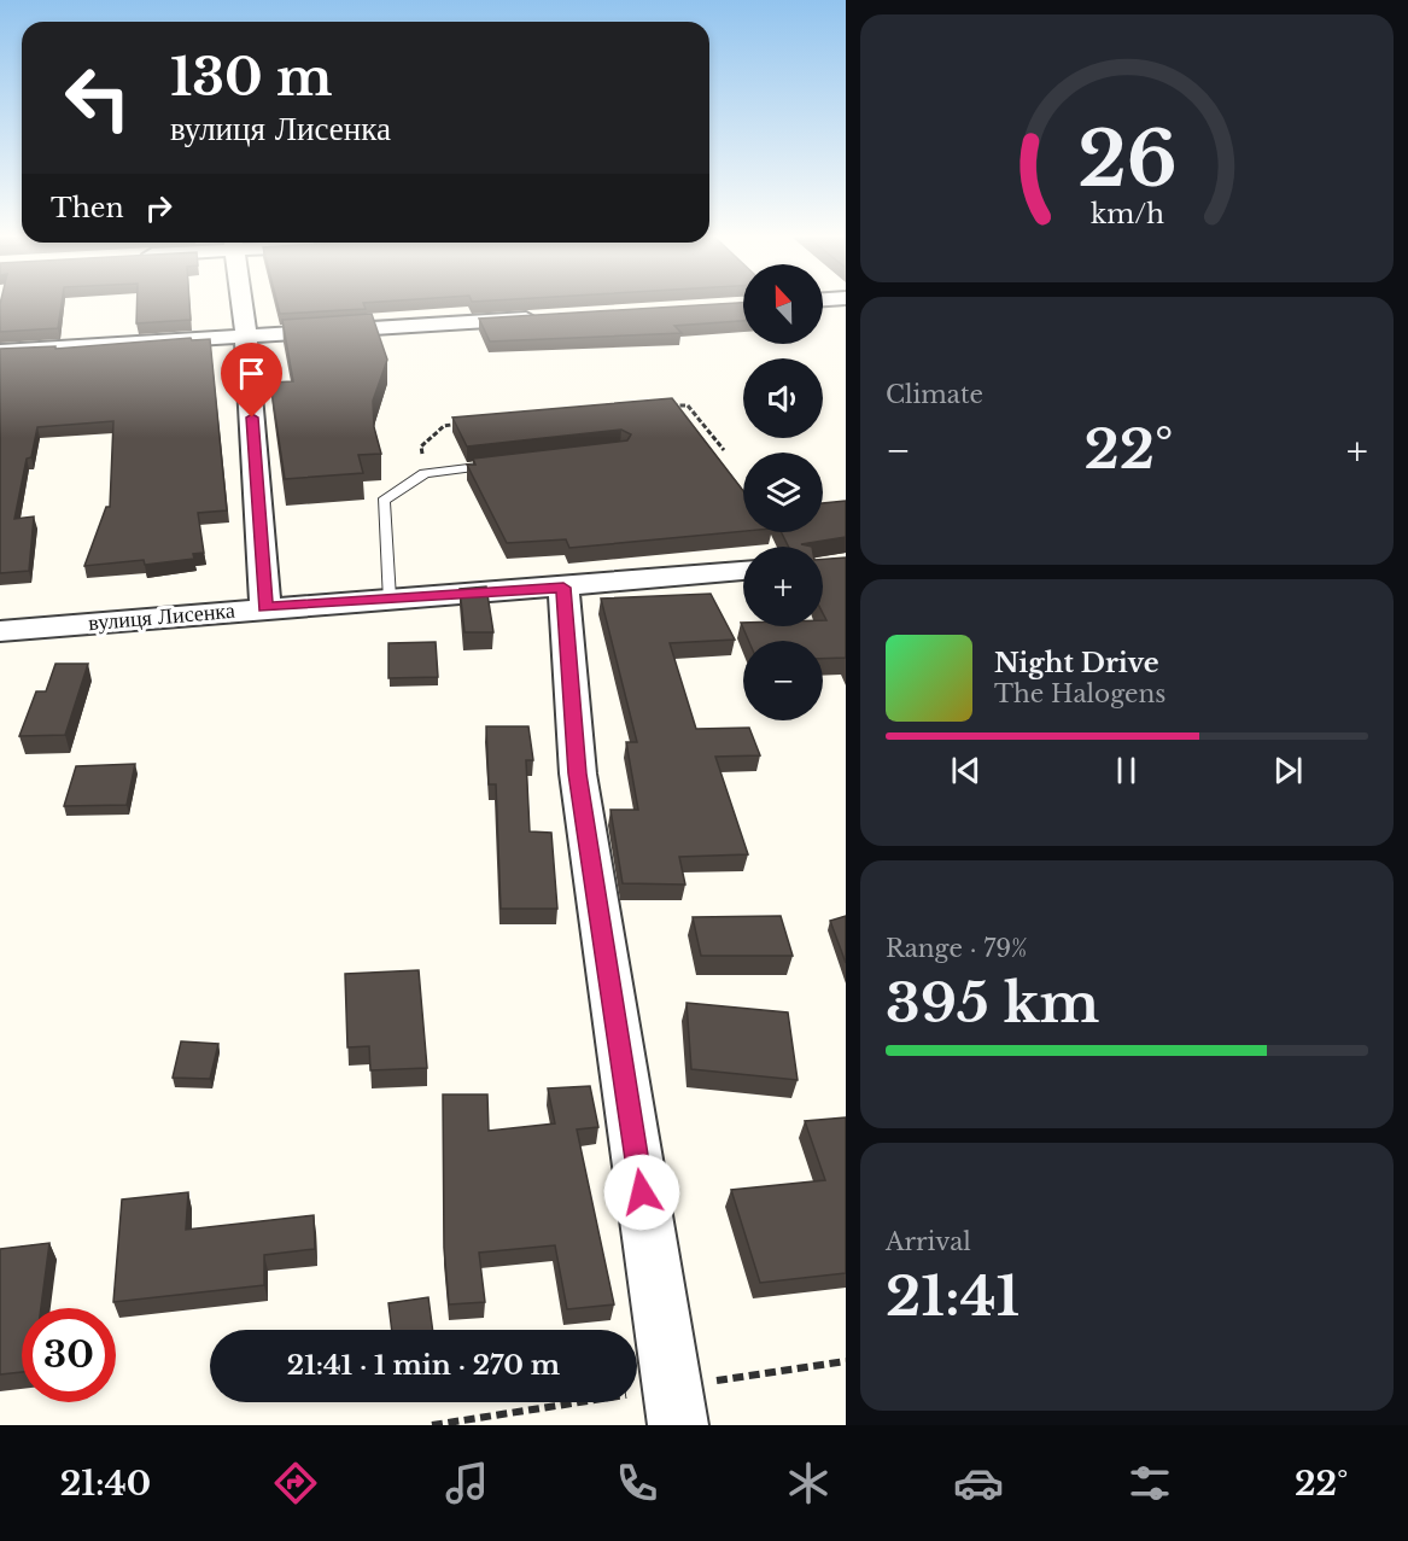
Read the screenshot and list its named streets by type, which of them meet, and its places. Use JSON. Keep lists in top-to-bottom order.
{
  "streets": {
    "street": ["вулиця Лисенка"]
  },
  "north": "top",
  "page": {
    "turn": ["130 m", "вулиця Лисенка"],
    "then": "Then",
    "map_buttons": ["+", "−"],
    "tile": [
      "Climate",
      ["Range · 79%", "395 km"],
      ["Arrival", "21:41"]
    ],
    "heat": ["−", "22°", "+"],
    "song": ["Night Drive", "The Halogens"],
    "limit": "30",
    "trip": "21:41 · 1 min · 270 m",
    "tabs": ["21:40", "22°"],
    "gauge": ["26", "km/h"]
  }
}
